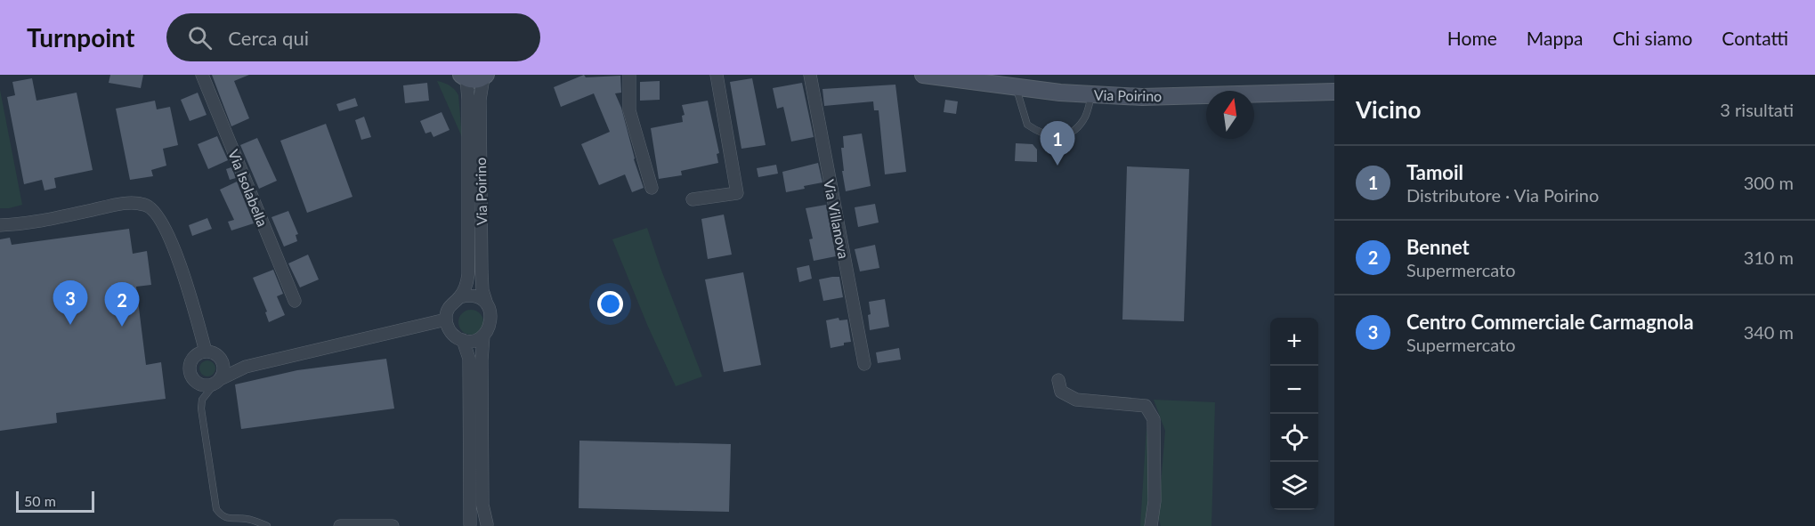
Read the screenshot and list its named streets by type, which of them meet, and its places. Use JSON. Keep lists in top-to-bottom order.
{
  "streets": {
    "main road": ["Via Poirino"],
    "street": ["Via Isolabella", "Via Villanova"]
  },
  "scale_bar": "50 m",
  "north": "top",
  "page": {
    "header": "Turnpoint",
    "search": "Cerca qui",
    "nav": [
      "Home",
      "Mappa",
      "Chi siamo",
      "Contatti"
    ],
    "heading": ["Vicino", "3 risultati"],
    "pins": ["1", "3", "2"],
    "list": [
      {
        "mark": "1",
        "name": "Tamoil",
        "note": "Distributore · Via Poirino",
        "value": "300 m"
      },
      {
        "mark": "2",
        "name": "Bennet",
        "note": "Supermercato",
        "value": "310 m"
      },
      {
        "mark": "3",
        "name": "Centro Commerciale Carmagnola",
        "note": "Supermercato",
        "value": "340 m"
      }
    ],
    "map_buttons": ["+", "−"],
    "scale": "50 m"
  }
}
